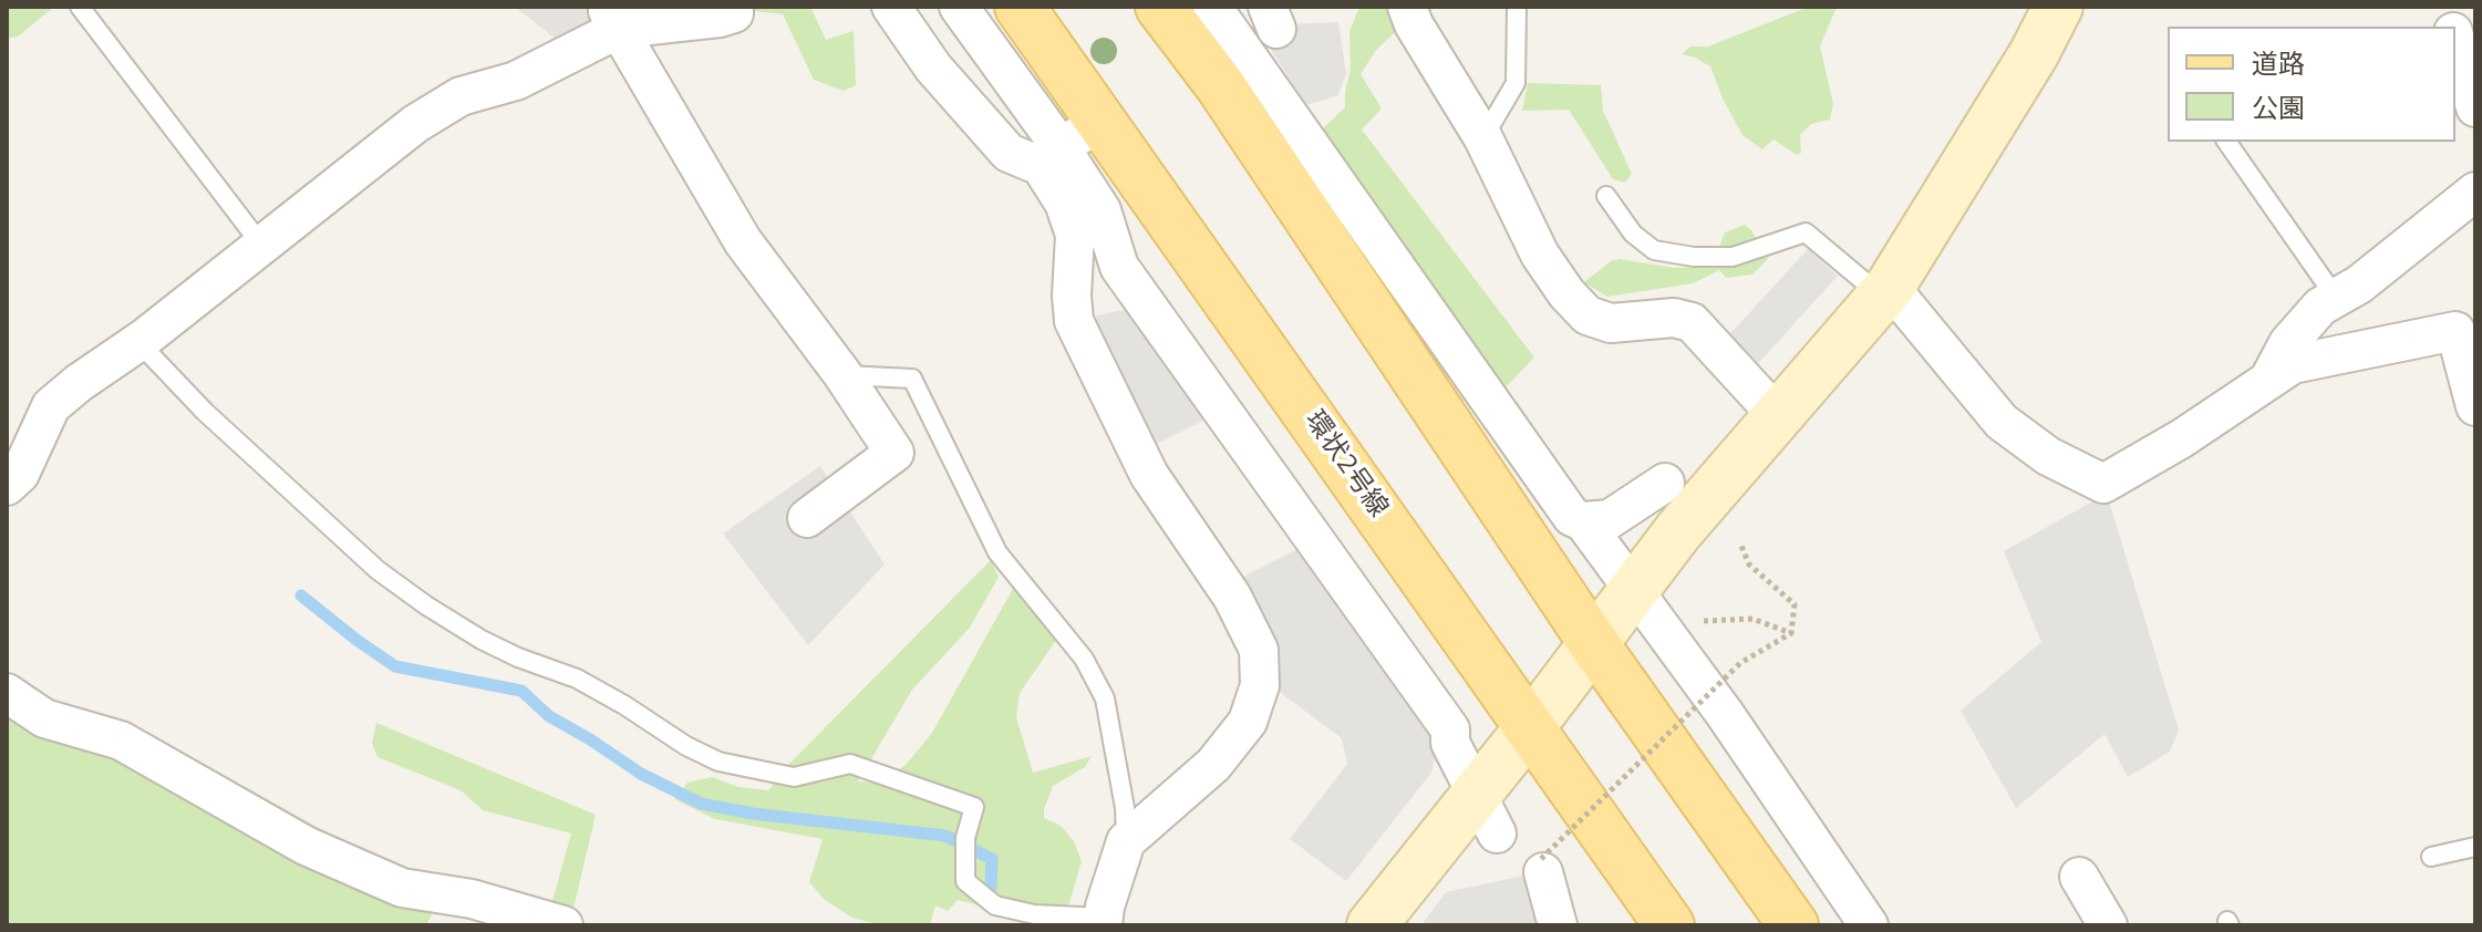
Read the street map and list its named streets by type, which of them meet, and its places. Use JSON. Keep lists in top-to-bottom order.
{
  "streets": {
    "main road": ["環状2号線"]
  },
  "legend": ["道路", "公園"]
}
